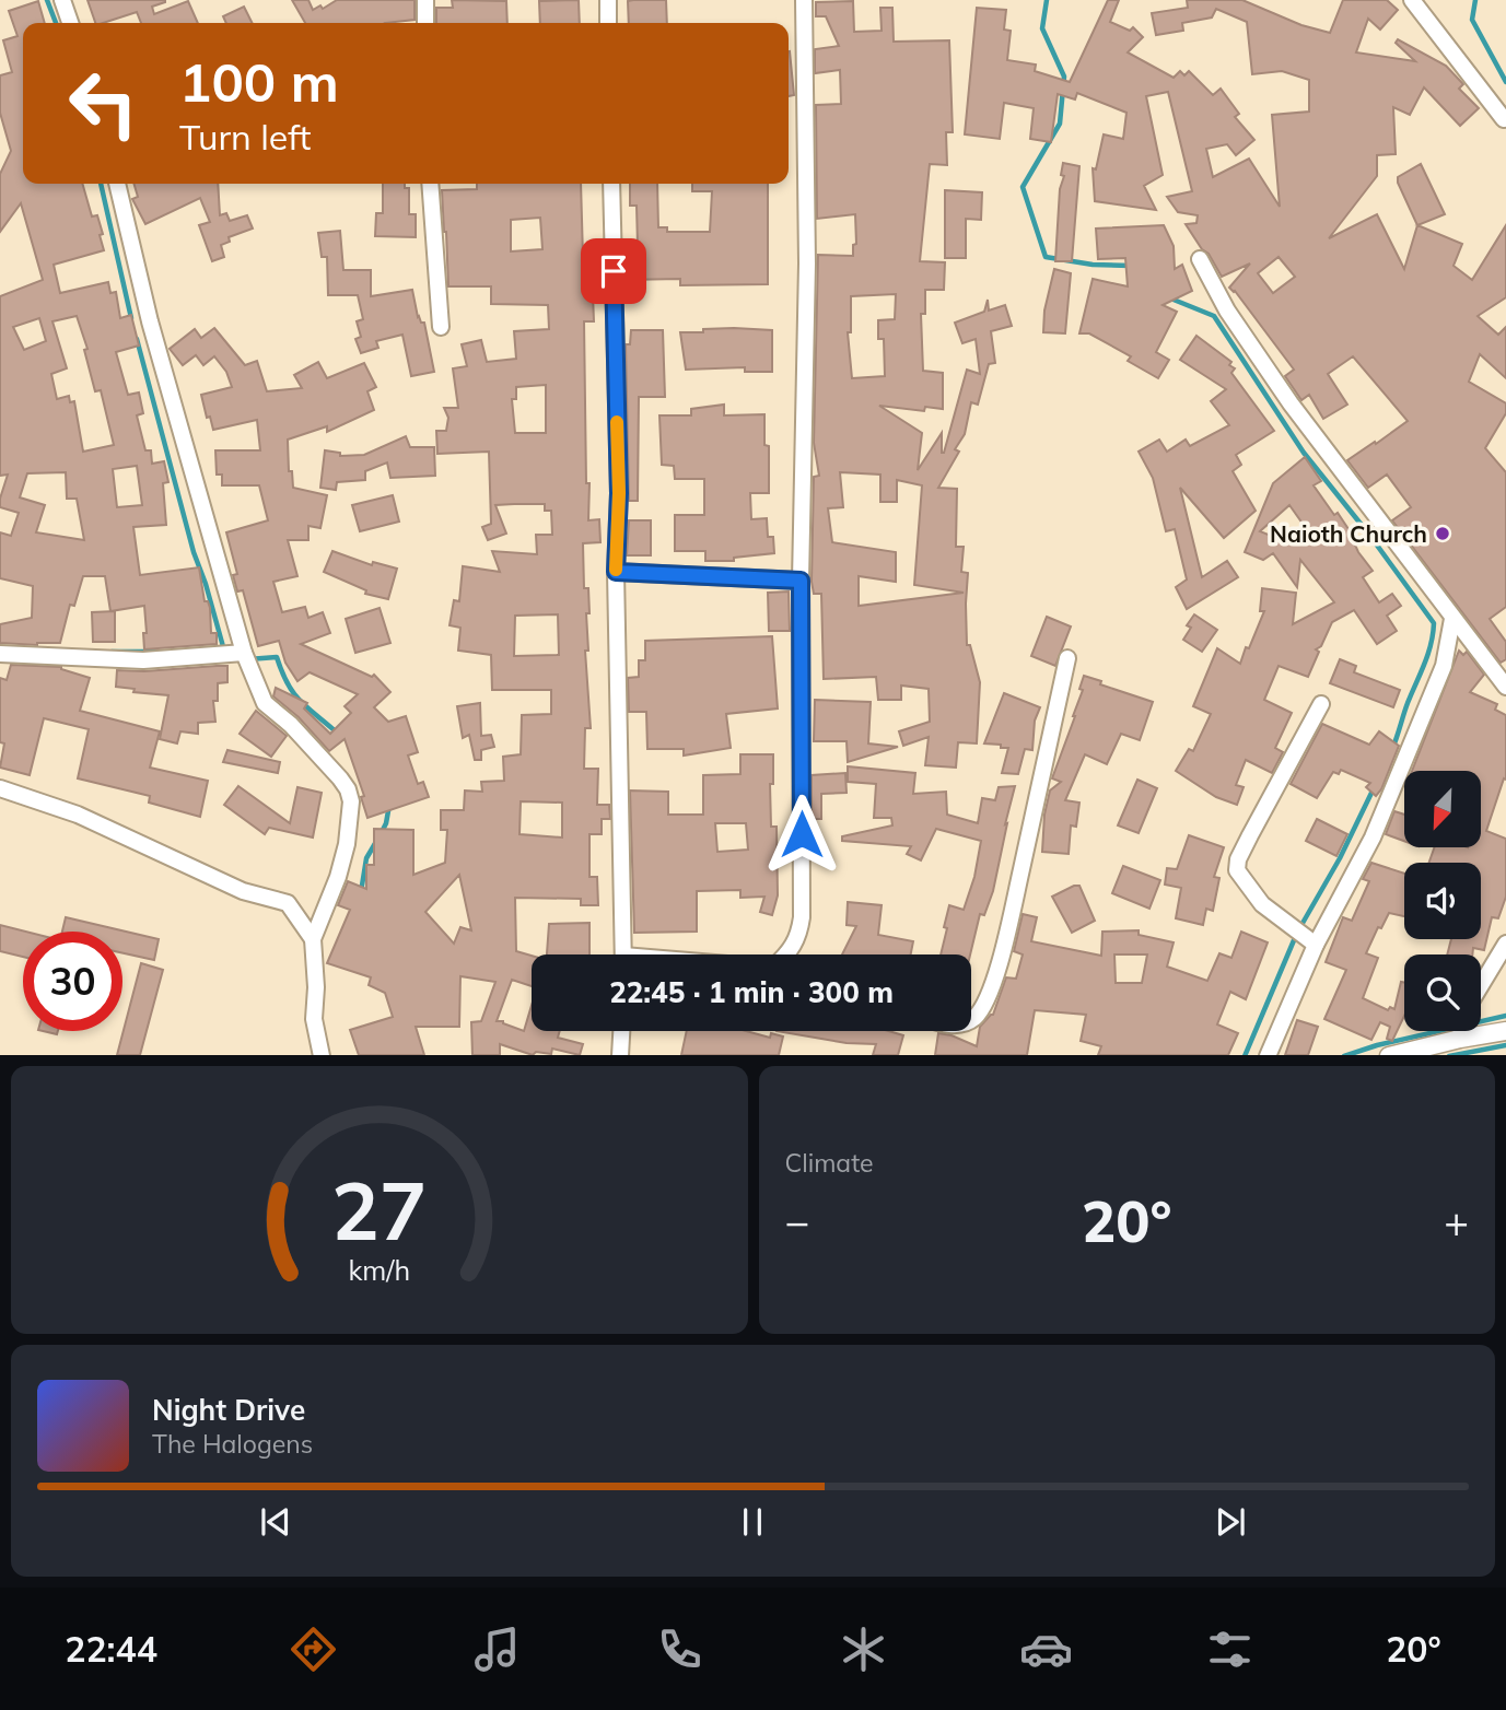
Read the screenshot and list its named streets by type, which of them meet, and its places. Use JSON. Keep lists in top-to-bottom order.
{
  "places": ["Naioth Church"],
  "north": "bottom left",
  "page": {
    "turn": ["100 m", "Turn left"],
    "limit": "30",
    "trip": "22:45 · 1 min · 300 m",
    "tile": "Climate",
    "heat": ["−", "20°", "+"],
    "song": ["Night Drive", "The Halogens"],
    "tabs": ["22:44", "20°"],
    "gauge": ["27", "km/h"]
  }
}
